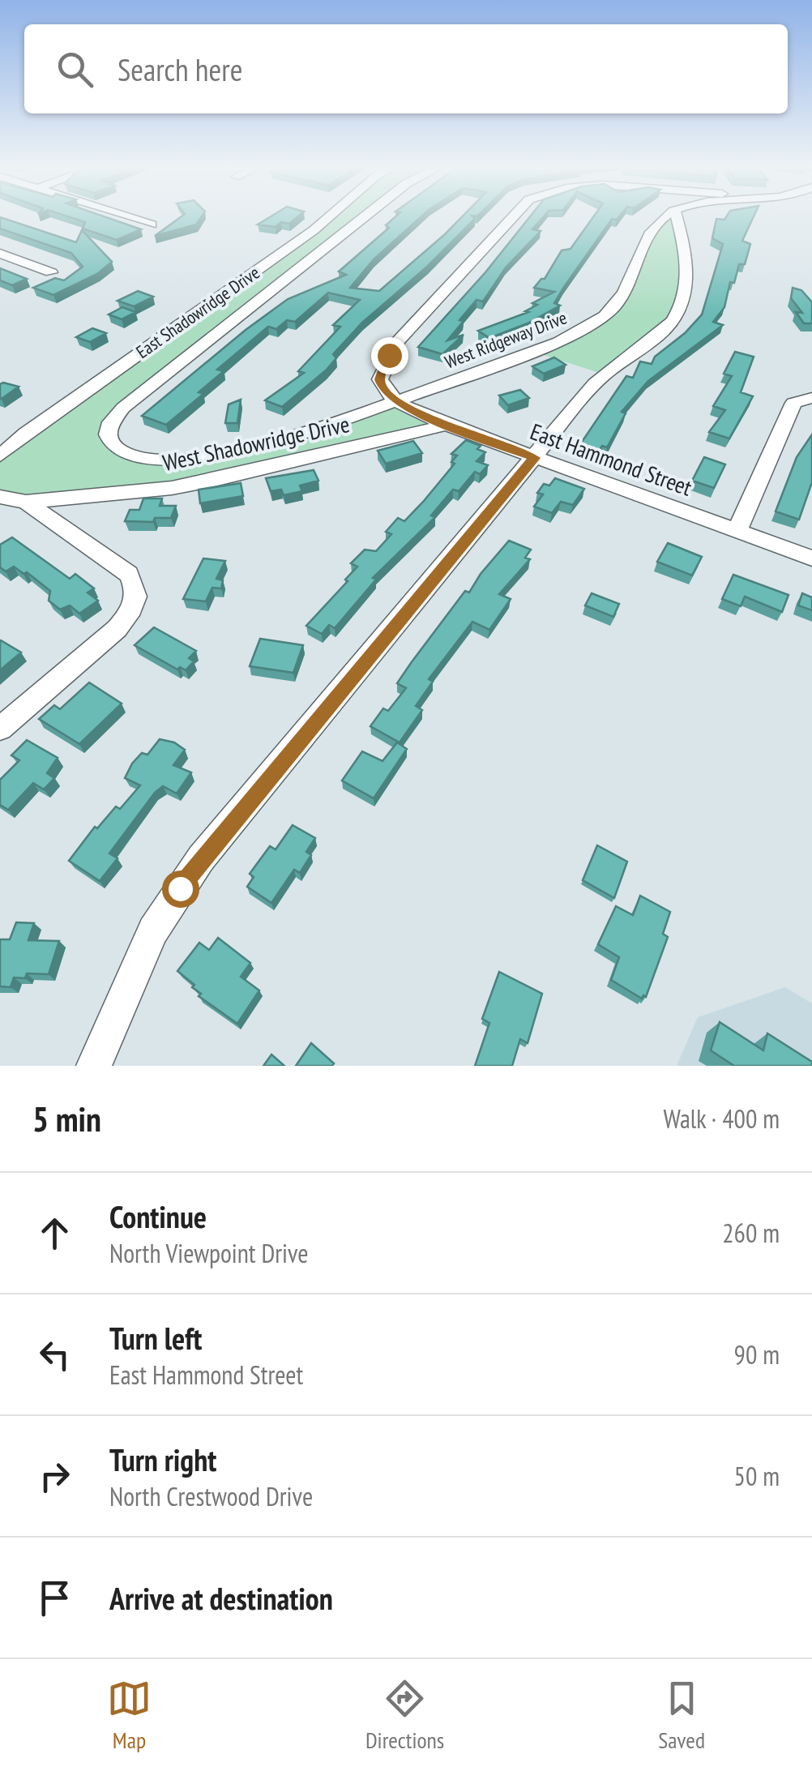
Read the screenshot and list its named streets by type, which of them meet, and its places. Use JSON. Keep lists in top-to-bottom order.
{
  "streets": {
    "street": [
      "East Shadowridge Drive",
      "West Ridgeway Drive",
      "West Shadowridge Drive",
      "East Hammond Street"
    ]
  },
  "crossings": [
    ["West Ridgeway Drive", "East Hammond Street"],
    ["West Shadowridge Drive", "East Hammond Street"]
  ],
  "page": {
    "search": "Search here",
    "heading": ["5 min", "Walk · 400 m"],
    "list": [
      ["Continue", "North Viewpoint Drive", "260 m"],
      ["Turn left", "East Hammond Street", "90 m"],
      ["Turn right", "North Crestwood Drive", "50 m"],
      "Arrive at destination"
    ],
    "nav": ["Map", "Directions", "Saved"]
  }
}
